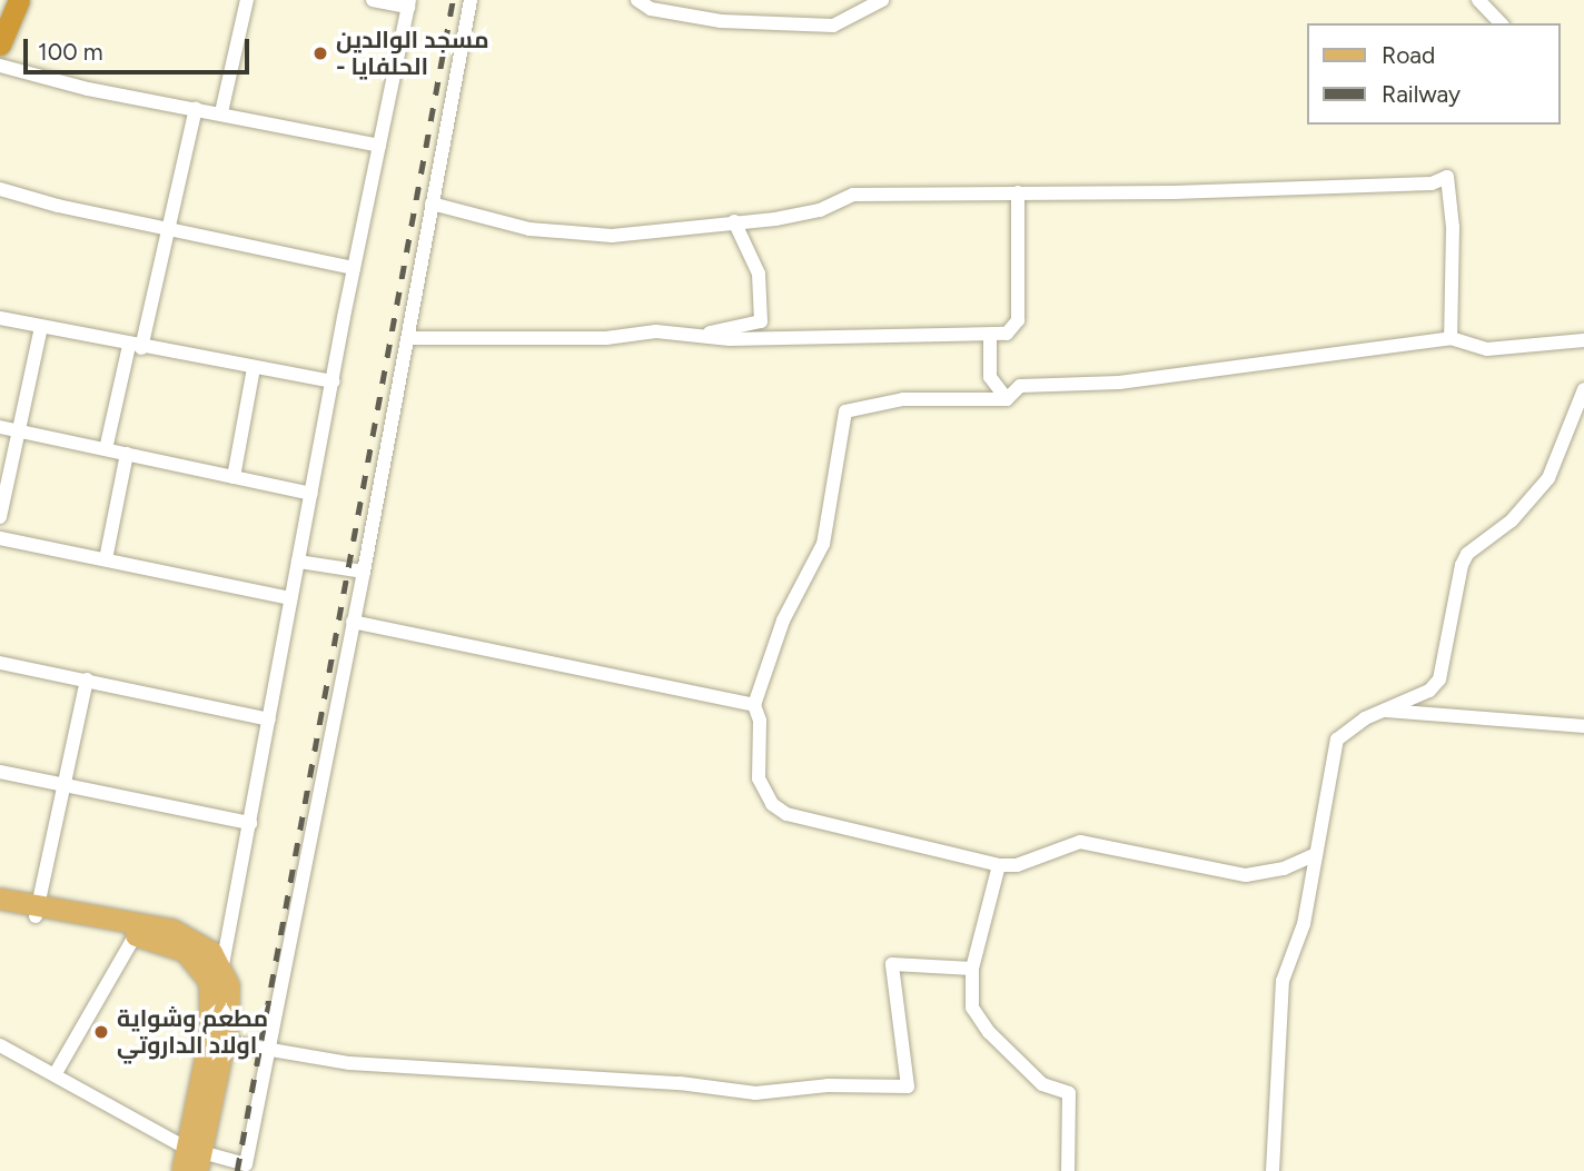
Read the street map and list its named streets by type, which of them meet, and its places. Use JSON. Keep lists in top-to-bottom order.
{
  "places": ["مسجد الوالدين - الحلفايا", "مطعم وشواية اولاد الداروتي"],
  "legend": ["Road", "Railway"],
  "scale_bar": "100 m"
}
